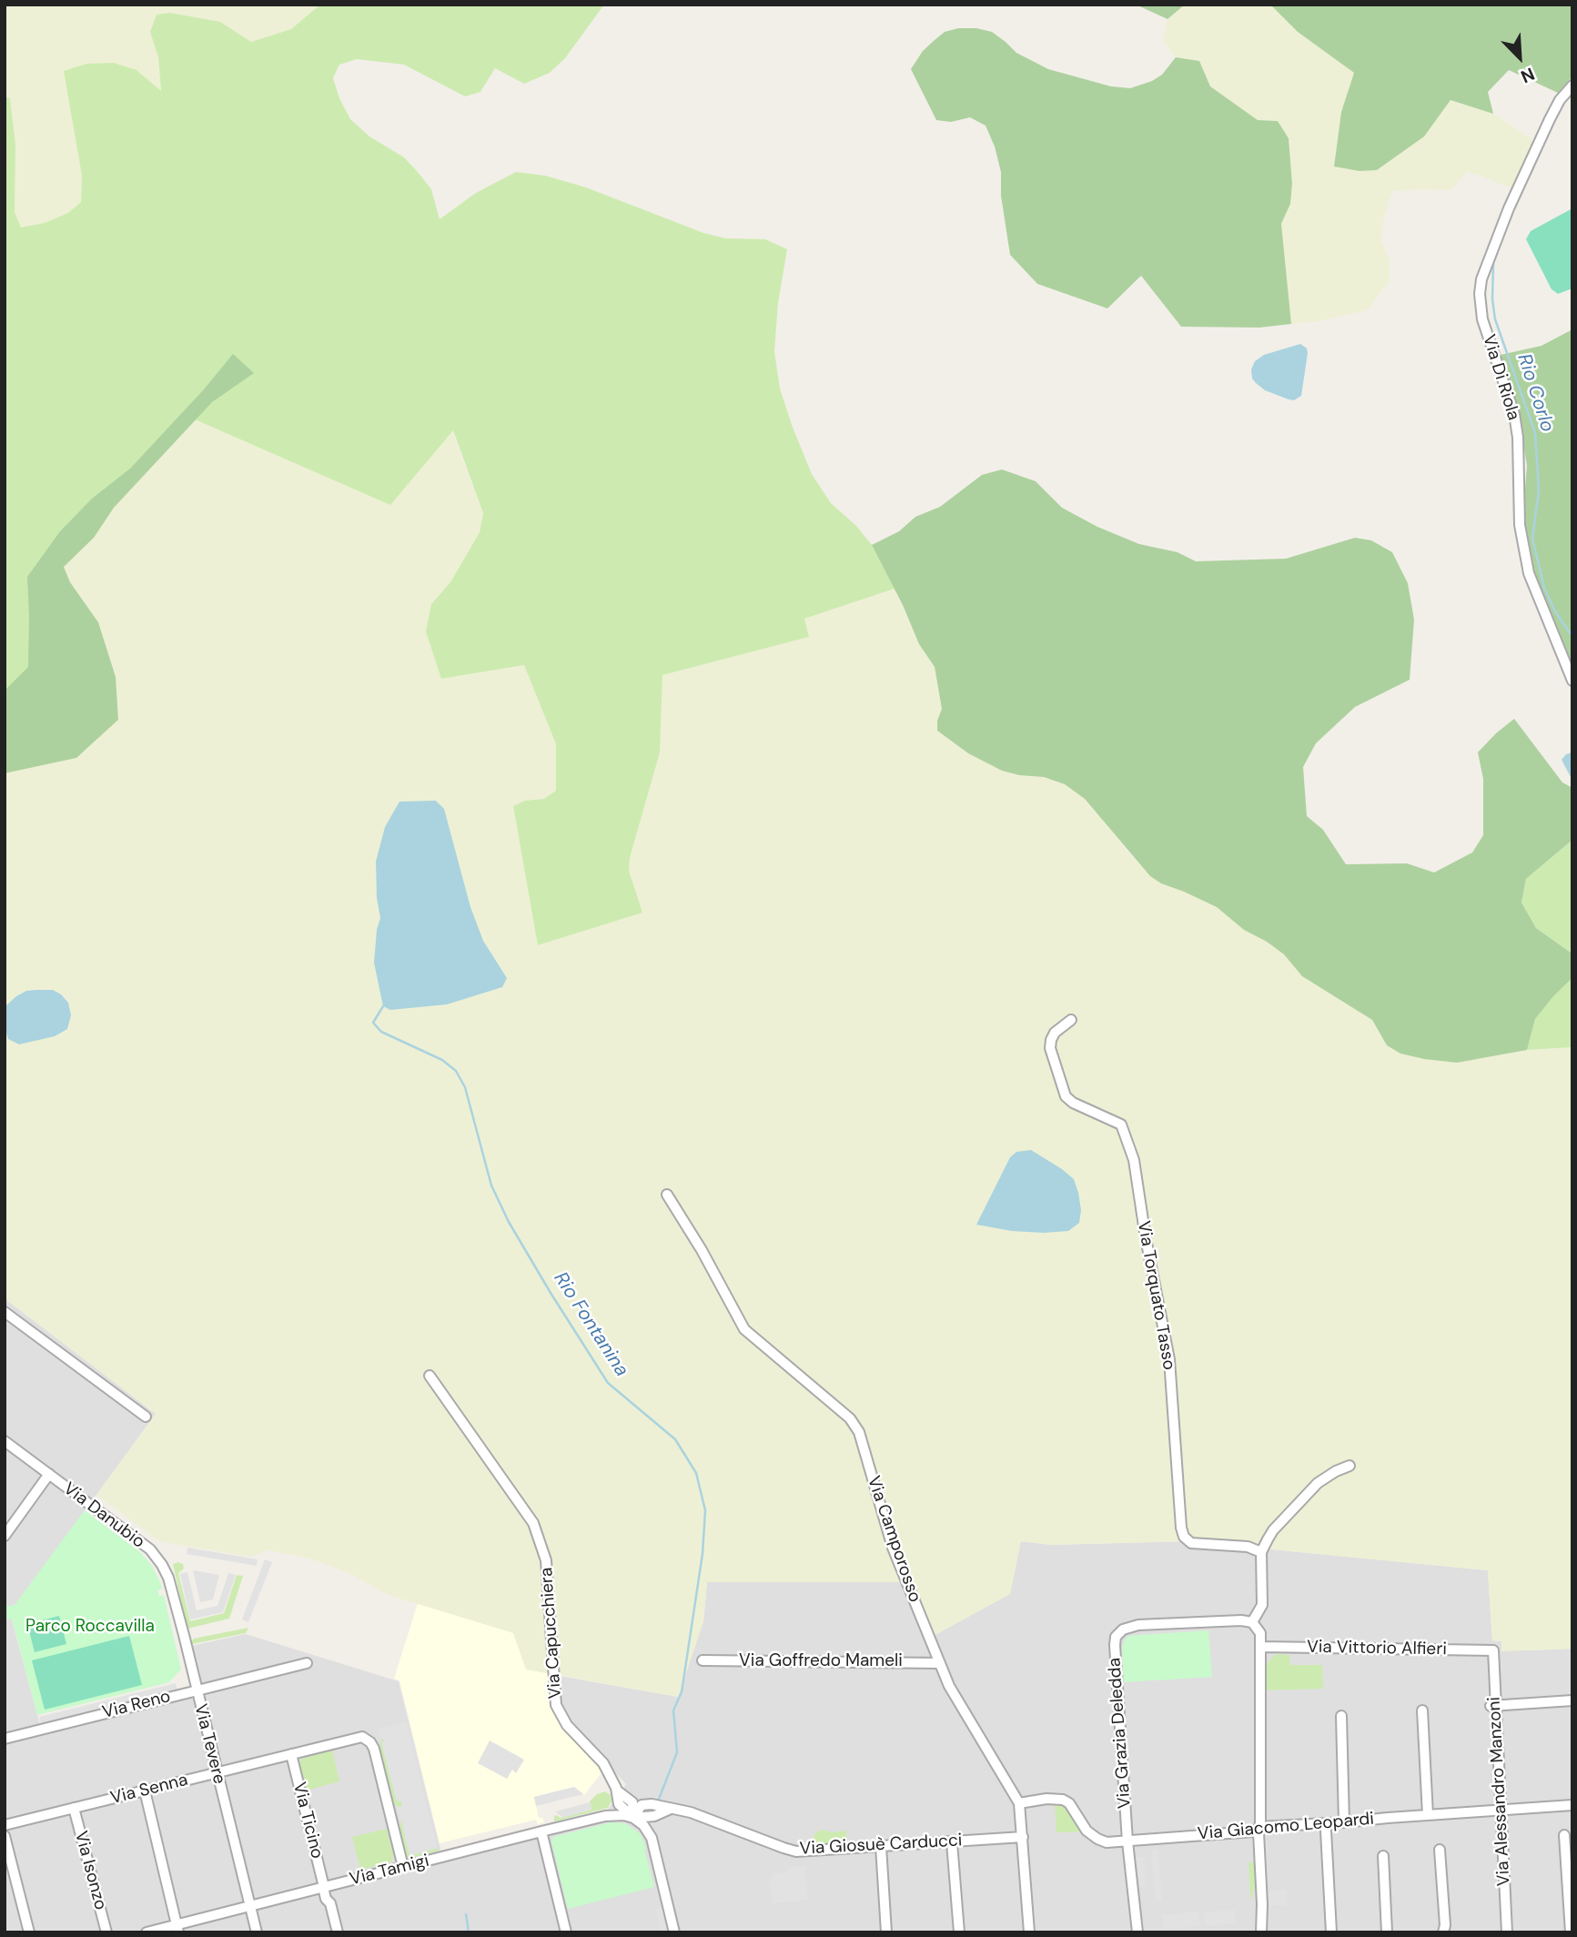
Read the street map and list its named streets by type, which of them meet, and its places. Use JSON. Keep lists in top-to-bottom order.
{
  "streets": {
    "street": [
      "Via Di Riola",
      "Via Torquato Tasso",
      "Via Danubio",
      "Via Camporosso",
      "Via Capucchiera",
      "Via Vittorio Alfieri",
      "Via Goffredo Mameli",
      "Via Reno",
      "Via Grazia Deledda",
      "Via Tevere",
      "Via Senna",
      "Via Alessandro Manzoni",
      "Via Ticino",
      "Via Giacomo Leopardi",
      "Via Giosuè Carducci",
      "Via Isonzo",
      "Via Tamigi"
    ]
  },
  "crossings": [
    ["Via Danubio", "Via Tevere"],
    ["Via Camporosso", "Via Goffredo Mameli"],
    ["Via Camporosso", "Via Giacomo Leopardi"],
    ["Via Camporosso", "Via Giosuè Carducci"],
    ["Via Capucchiera", "Via Giosuè Carducci"],
    ["Via Capucchiera", "Via Tamigi"],
    ["Via Vittorio Alfieri", "Via Alessandro Manzoni"],
    ["Via Reno", "Via Tevere"],
    ["Via Grazia Deledda", "Via Giacomo Leopardi"],
    ["Via Tevere", "Via Senna"],
    ["Via Tevere", "Via Tamigi"],
    ["Via Senna", "Via Ticino"],
    ["Via Senna", "Via Isonzo"],
    ["Via Senna", "Via Tamigi"],
    ["Via Alessandro Manzoni", "Via Giacomo Leopardi"],
    ["Via Ticino", "Via Tamigi"],
    ["Via Giosuè Carducci", "Via Tamigi"]
  ],
  "water": ["Rio Corlo", "Rio Fontanina"],
  "parks": ["Parco Roccavilla"],
  "north": "bottom right"
}
